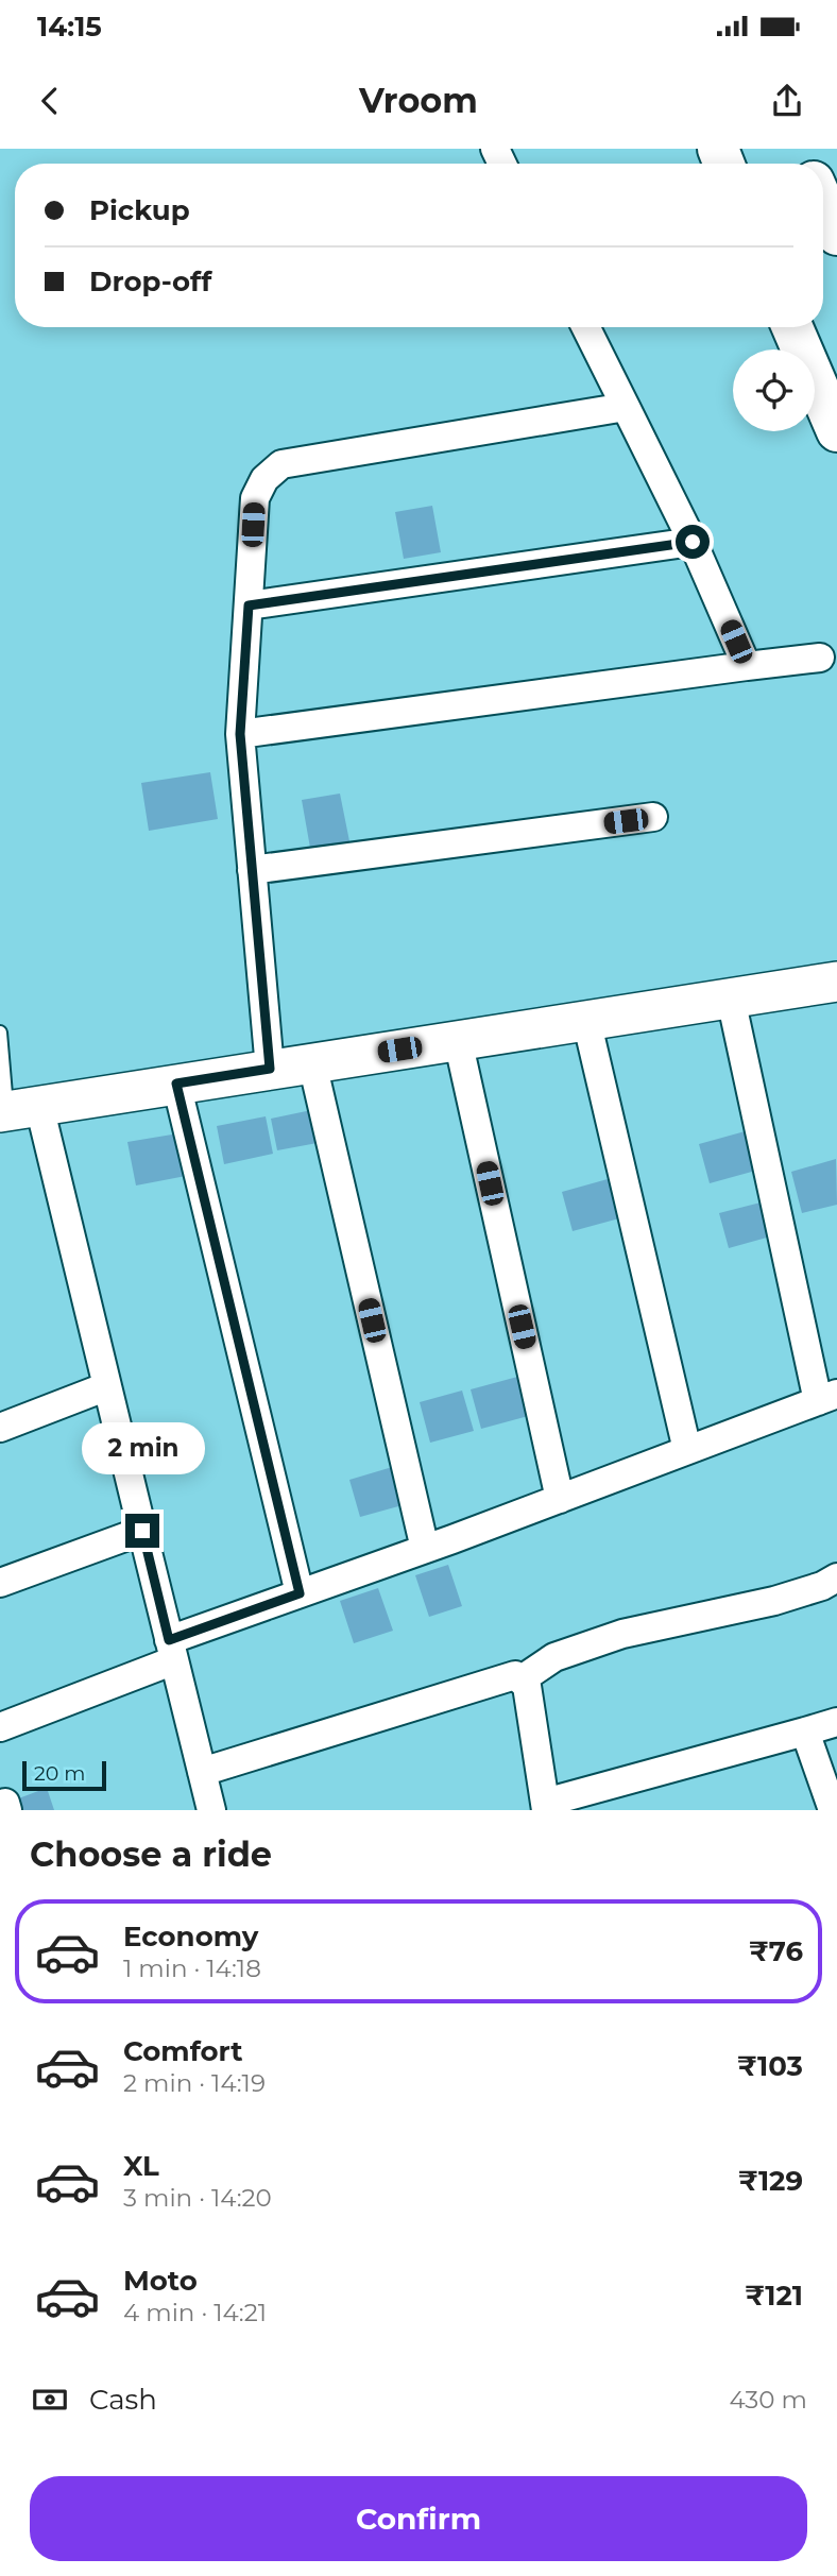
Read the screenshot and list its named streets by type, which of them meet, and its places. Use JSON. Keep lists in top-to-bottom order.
{
  "scale_bar": "20 m",
  "page": {
    "status": "14:15",
    "header": "Vroom",
    "banner": ["Pickup", "Drop-off"],
    "bubble": "2 min",
    "scale": "20 m",
    "heading": "Choose a ride",
    "list": [
      {
        "name": "Economy",
        "note": "1 min · 14:18",
        "value": "₹76"
      },
      {
        "name": "Comfort",
        "note": "2 min · 14:19",
        "value": "₹103"
      },
      {
        "name": "XL",
        "note": "3 min · 14:20",
        "value": "₹129"
      },
      {
        "name": "Moto",
        "note": "4 min · 14:21",
        "value": "₹121"
      }
    ],
    "pay": ["Cash", "430 m"],
    "buttons": "Confirm"
  }
}
